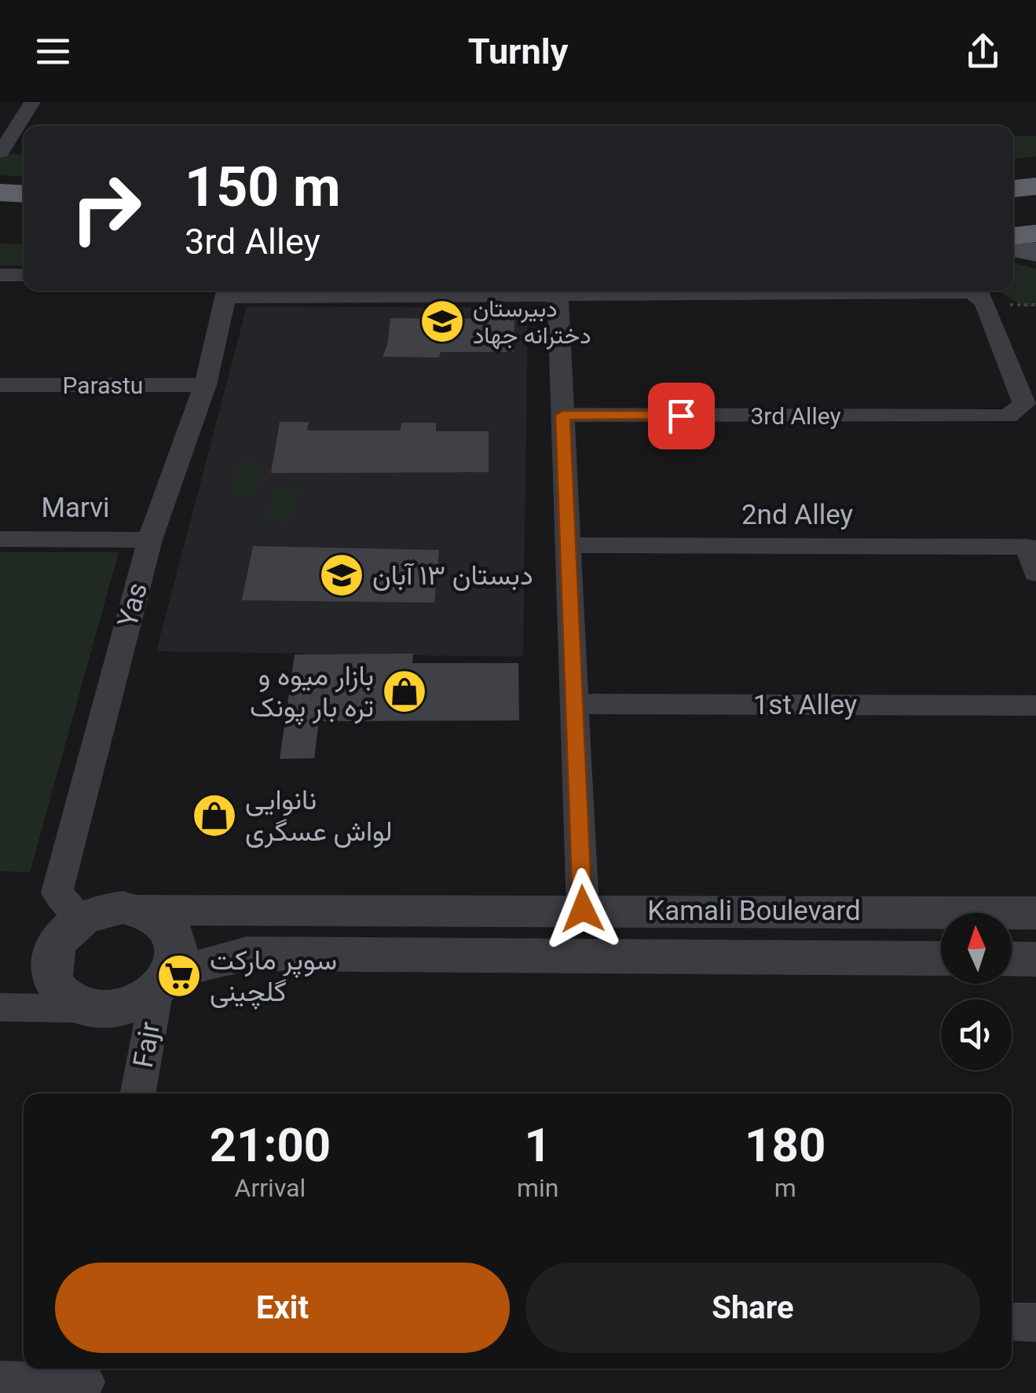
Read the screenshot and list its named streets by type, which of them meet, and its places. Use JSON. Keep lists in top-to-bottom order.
{
  "streets": {
    "street": [
      "Parastu",
      "3rd Alley",
      "Marvi",
      "2nd Alley",
      "Yas",
      "1st Alley",
      "Kamali Boulevard",
      "Fajr"
    ]
  },
  "crossings": [
    ["Parastu", "Yas"],
    ["Marvi", "Yas"],
    ["Yas", "Kamali Boulevard"],
    ["Yas", "Fajr"],
    ["Kamali Boulevard", "Fajr"]
  ],
  "places": {
    "school or university": ["دبیرستان دخترانه جهاد", "دبستان ۱۳ آبان"],
    "shop": ["بازار ميوه و تره بار پونک", "نانوایی لواش عسگری"],
    "supermarket": ["سوپر مارکت گلچینی"]
  },
  "north": "top",
  "page": {
    "header": "Turnly",
    "turn": ["150 m", "3rd Alley"],
    "eta": [
      "21:00",
      "Arrival",
      "1",
      "min",
      "180",
      "m"
    ],
    "buttons": ["Exit", "Share"]
  }
}
